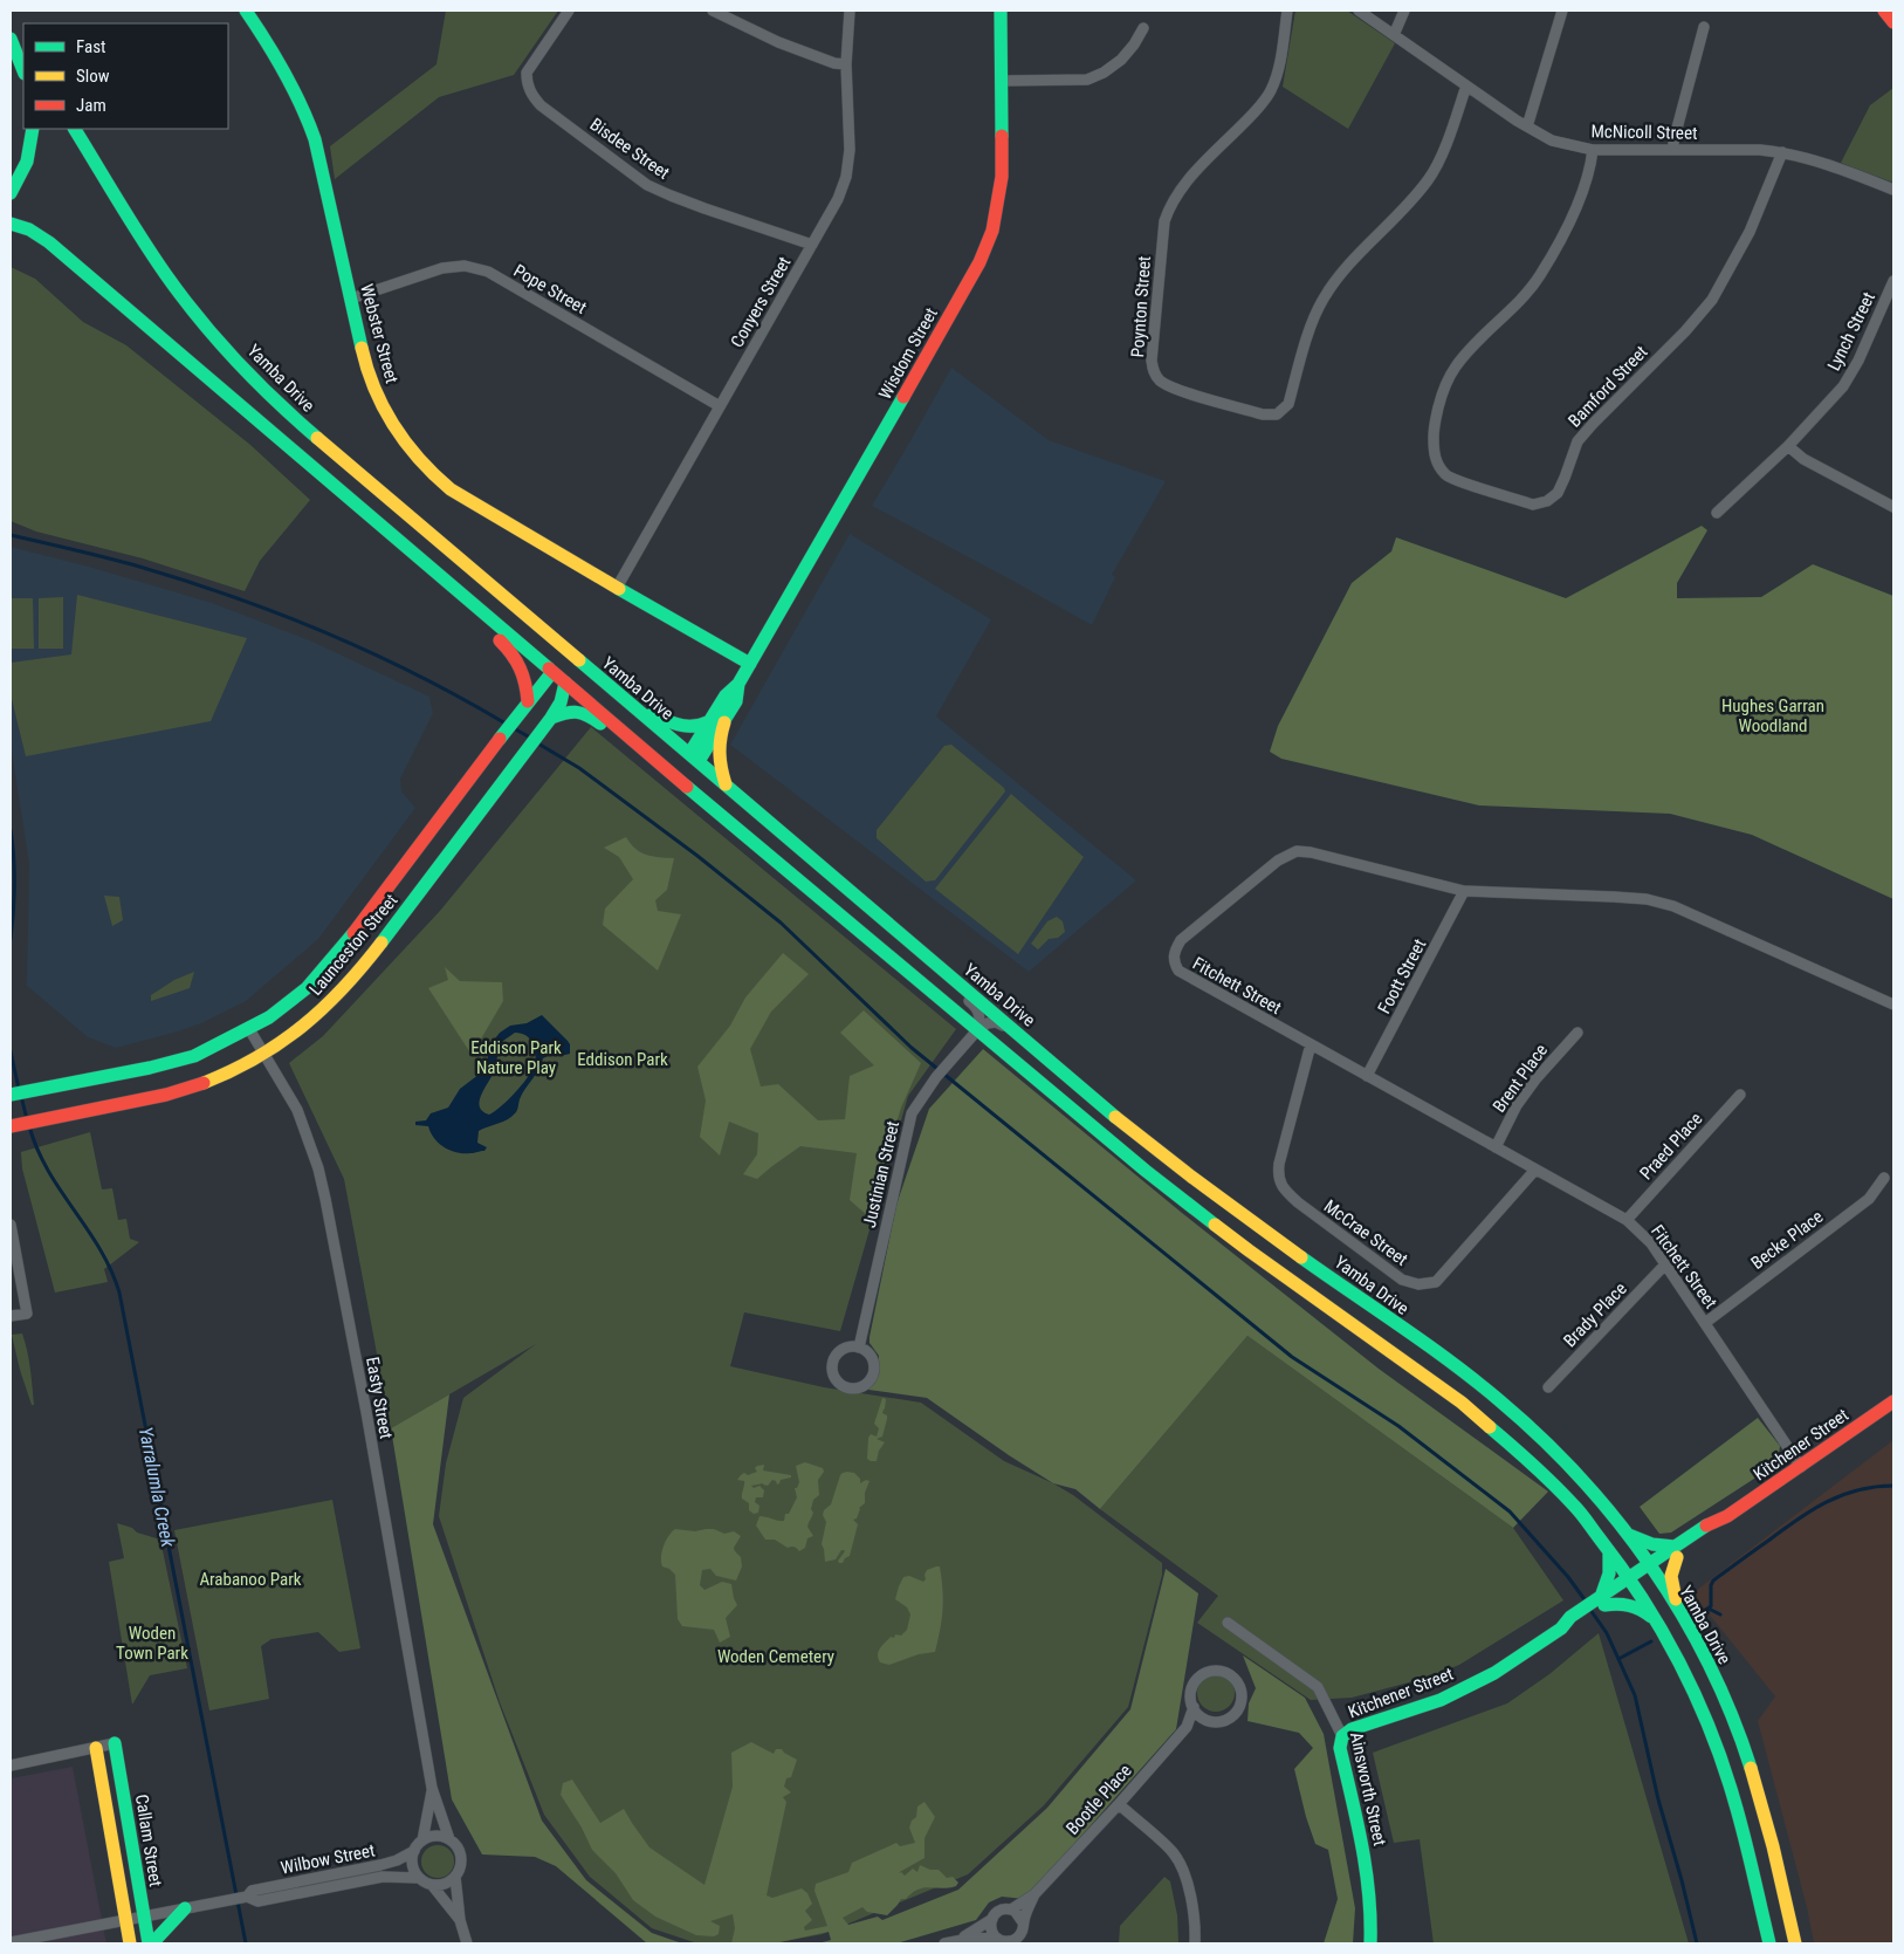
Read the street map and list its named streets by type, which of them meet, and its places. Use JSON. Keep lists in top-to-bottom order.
{
  "streets": {
    "main road": [
      "Webster Street",
      "Wisdom Street",
      "Yamba Drive",
      "Launceston Street",
      "Kitchener Street",
      "Ainsworth Street",
      "Callam Street"
    ],
    "street": [
      "McNicoll Street",
      "Bisdee Street",
      "Pope Street",
      "Conyers Street",
      "Poynton Street",
      "Lynch Street",
      "Bamford Street",
      "Foott Street",
      "Fitchett Street",
      "Brent Place",
      "Praed Place",
      "Justinian Street",
      "McCrae Street",
      "Becke Place",
      "Brady Place",
      "Easty Street",
      "Bootle Place",
      "Wilbow Street"
    ]
  },
  "crossings": [
    ["McNicoll Street", "Poynton Street"],
    ["McNicoll Street", "Bamford Street"],
    ["Bisdee Street", "Conyers Street"],
    ["Pope Street", "Conyers Street"],
    ["Pope Street", "Webster Street"],
    ["Conyers Street", "Webster Street"],
    ["Webster Street", "Wisdom Street"],
    ["Wisdom Street", "Yamba Drive"],
    ["Yamba Drive", "Launceston Street"],
    ["Yamba Drive", "Kitchener Street"],
    ["Launceston Street", "Easty Street"],
    ["Foott Street", "Fitchett Street"],
    ["Fitchett Street", "Brent Place"],
    ["Fitchett Street", "Praed Place"],
    ["Fitchett Street", "McCrae Street"],
    ["Fitchett Street", "Becke Place"],
    ["Fitchett Street", "Brady Place"],
    ["Fitchett Street", "Kitchener Street"],
    ["Easty Street", "Wilbow Street"],
    ["Kitchener Street", "Ainsworth Street"],
    ["Callam Street", "Wilbow Street"]
  ],
  "water": ["Yarralumla Creek"],
  "parks": [
    "Hughes Garran Woodland",
    "Eddison Park Nature Play",
    "Eddison Park",
    "Arabanoo Park",
    "Woden Town Park",
    "Woden Cemetery"
  ],
  "legend": ["Fast", "Slow", "Jam"]
}
